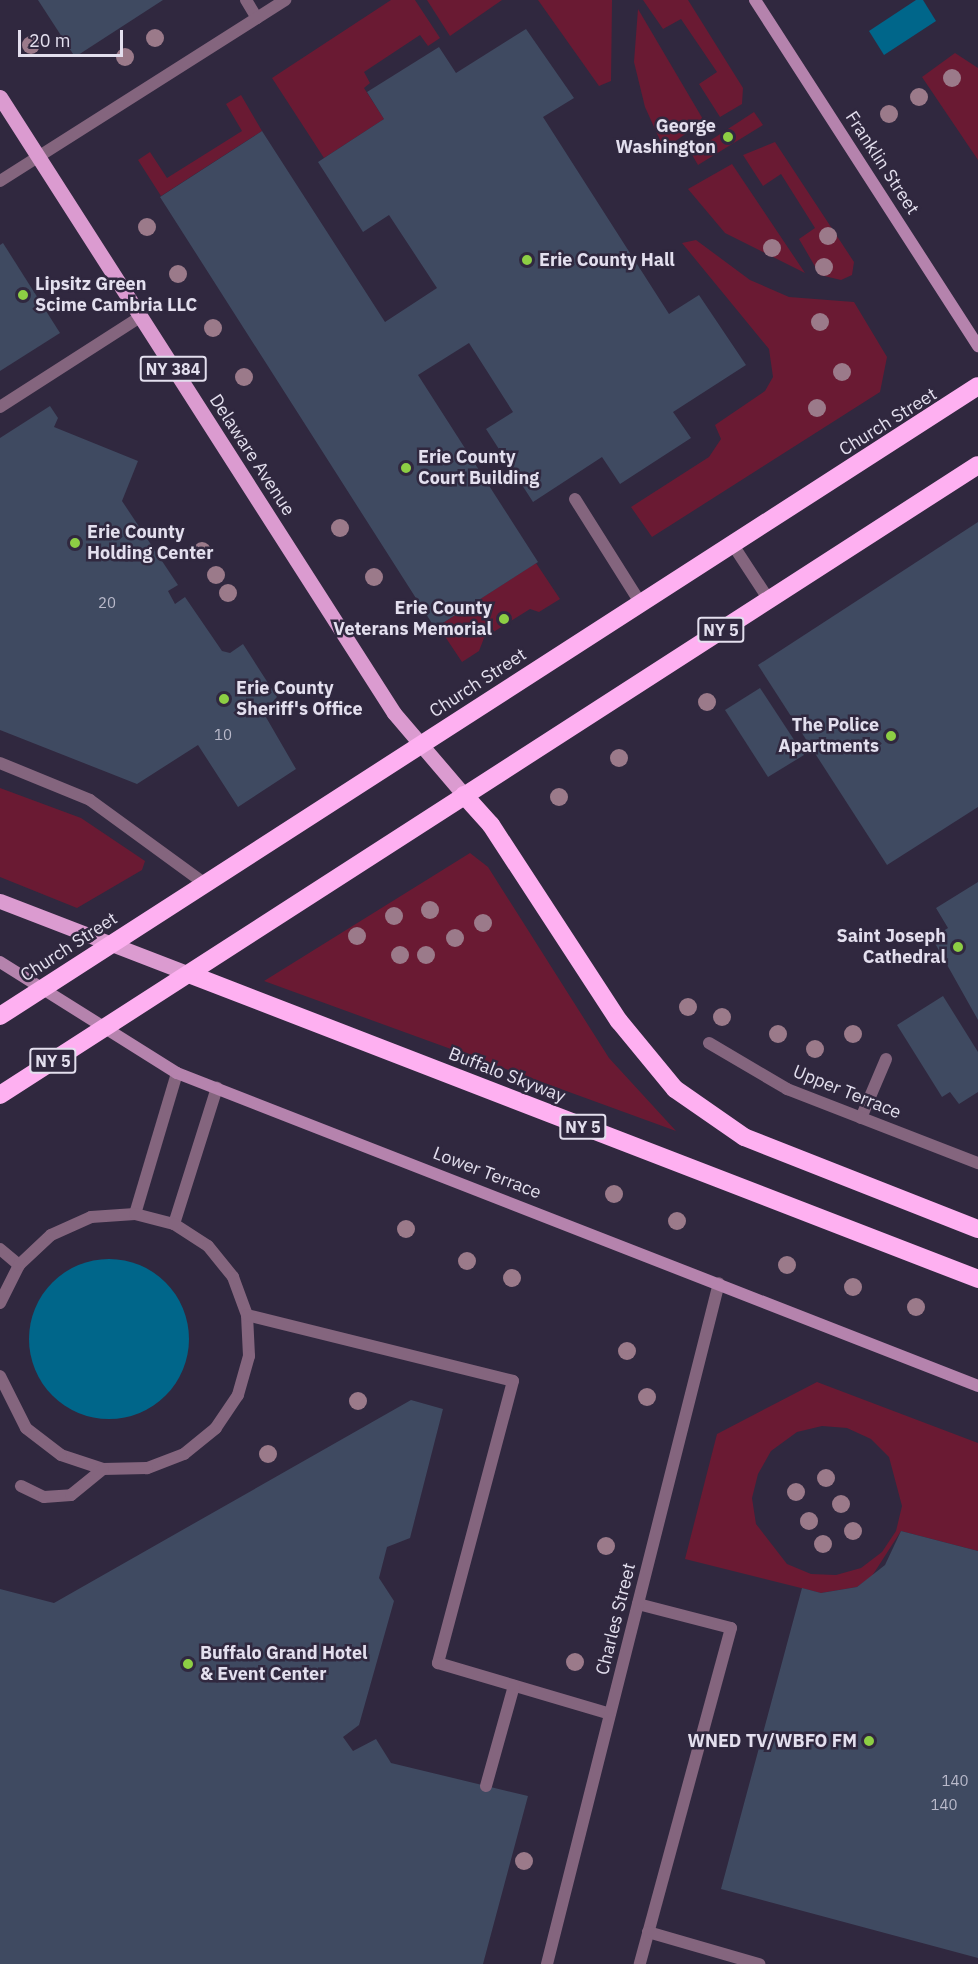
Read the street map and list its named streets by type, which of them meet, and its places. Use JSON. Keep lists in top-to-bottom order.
{
  "streets": {
    "highway": ["Church Street", "NY 5", "Buffalo Skyway"],
    "main road": ["NY 384", "Delaware Avenue"],
    "street": [
      "Franklin Street",
      "Upper Terrace",
      "Lower Terrace",
      "Charles Street"
    ]
  },
  "crossings": [
    ["Church Street", "Delaware Avenue"],
    ["Church Street", "NY 5"],
    ["Church Street", "Lower Terrace"],
    ["Delaware Avenue", "NY 5"],
    ["NY 5", "Buffalo Skyway"],
    ["NY 5", "Lower Terrace"],
    ["Lower Terrace", "Charles Street"]
  ],
  "places": [
    "George Washington",
    "Erie County Hall",
    "Lipsitz Green Scime Cambria LLC",
    "Erie County Court Building",
    "Erie County Holding Center",
    "Erie County Veterans Memorial",
    "Erie County Sheriff's Office",
    "The Police Apartments",
    "Saint Joseph Cathedral",
    "Buffalo Grand Hotel & Event Center",
    "WNED TV/WBFO FM"
  ],
  "house_numbers": [
    "20",
    "10",
    "140",
    "140"
  ],
  "scale_bar": "20 m"
}
